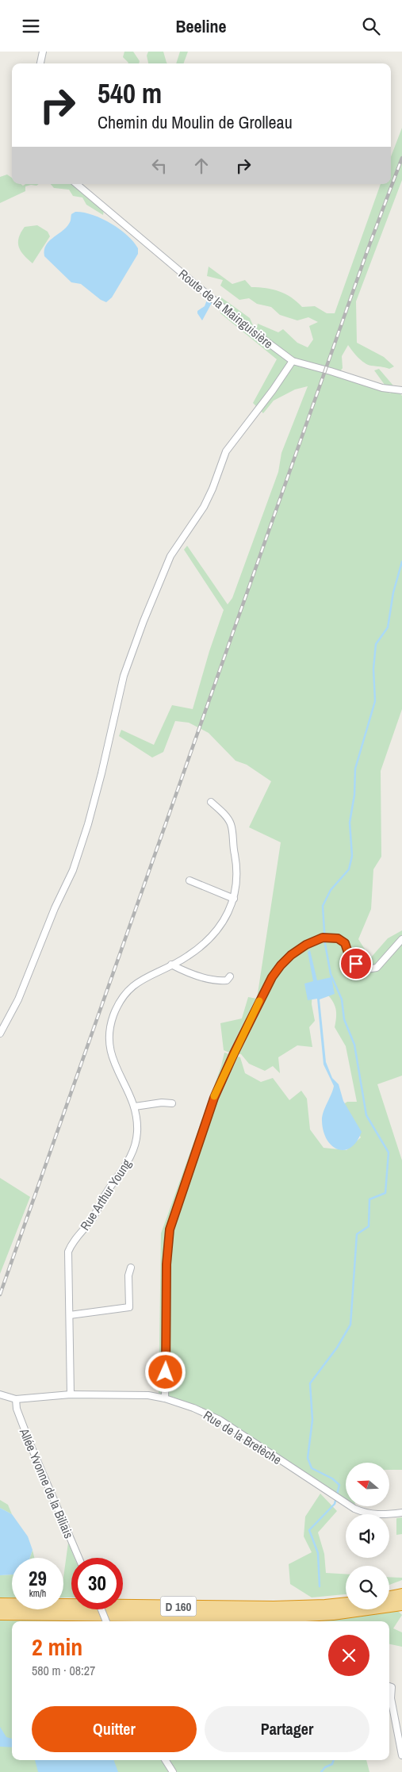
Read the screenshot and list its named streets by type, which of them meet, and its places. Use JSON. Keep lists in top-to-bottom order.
{
  "streets": {
    "highway": ["D 160"],
    "street": [
      "Route de la Mainguisière",
      "Rue Arthur Young",
      "Rue de la Bretèche",
      "Allée Yvonne de la Biliais"
    ]
  },
  "crossings": [
    ["Rue Arthur Young", "Rue de la Bretèche"],
    ["Rue de la Bretèche", "Allée Yvonne de la Biliais"]
  ],
  "north": "left",
  "page": {
    "header": "Beeline",
    "turn": ["540 m", "Chemin du Moulin de Grolleau"],
    "speed": "29 km/h",
    "limit": "30",
    "heading": ["2 min", "580 m · 08:27"],
    "buttons": ["Quitter", "Partager"]
  }
}
